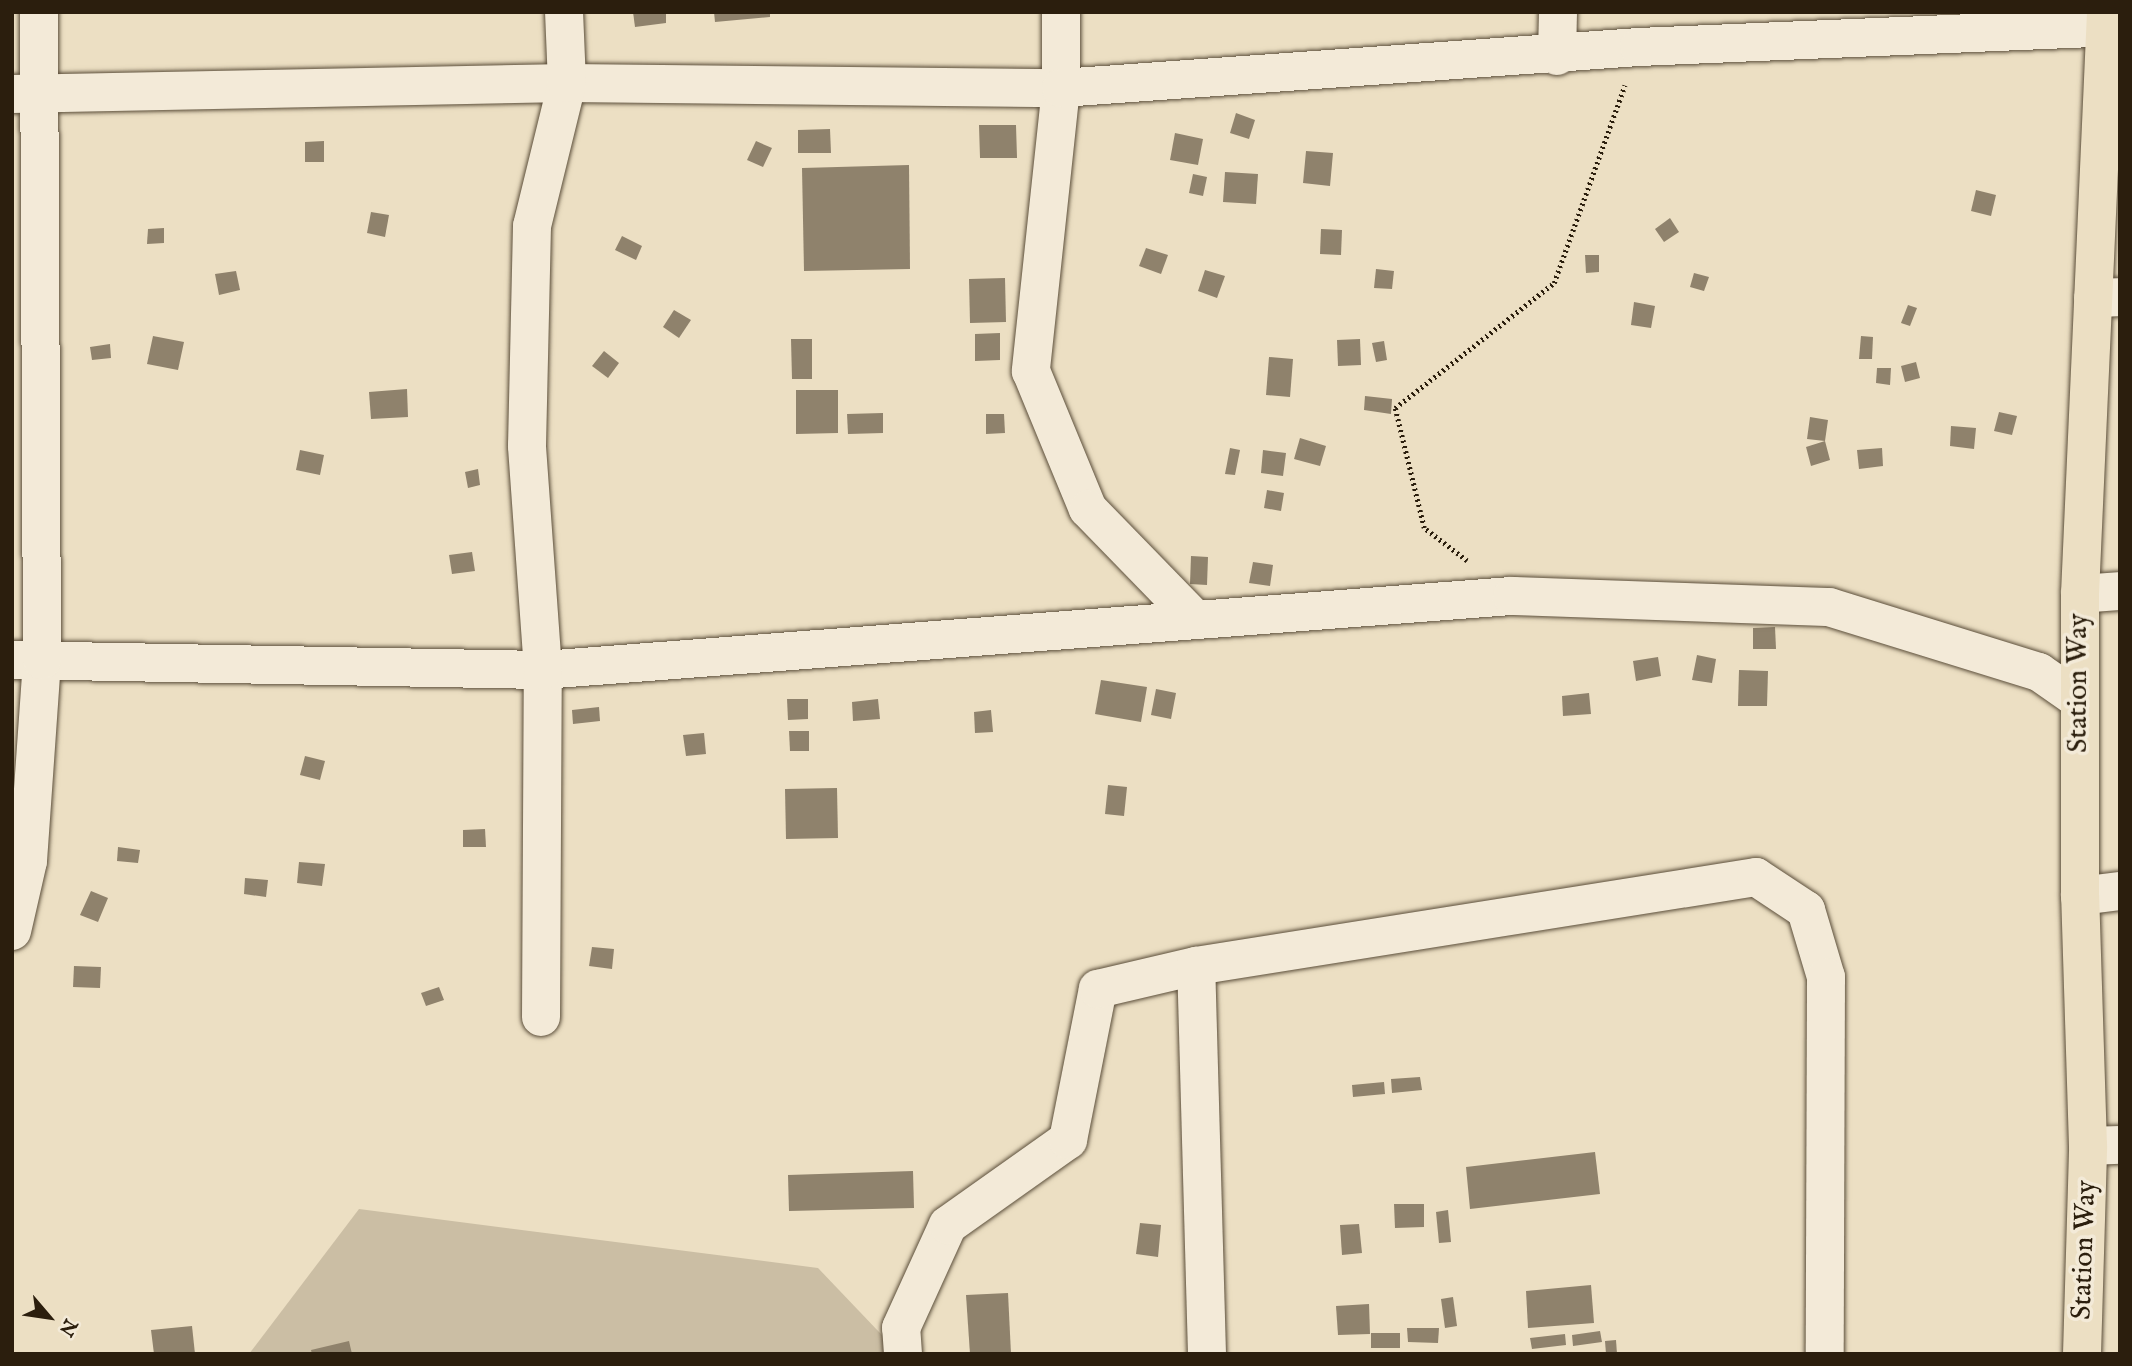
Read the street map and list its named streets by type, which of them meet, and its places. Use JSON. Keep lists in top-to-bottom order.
{
  "streets": {
    "main road": ["Station Way"]
  },
  "north": "bottom right"
}
